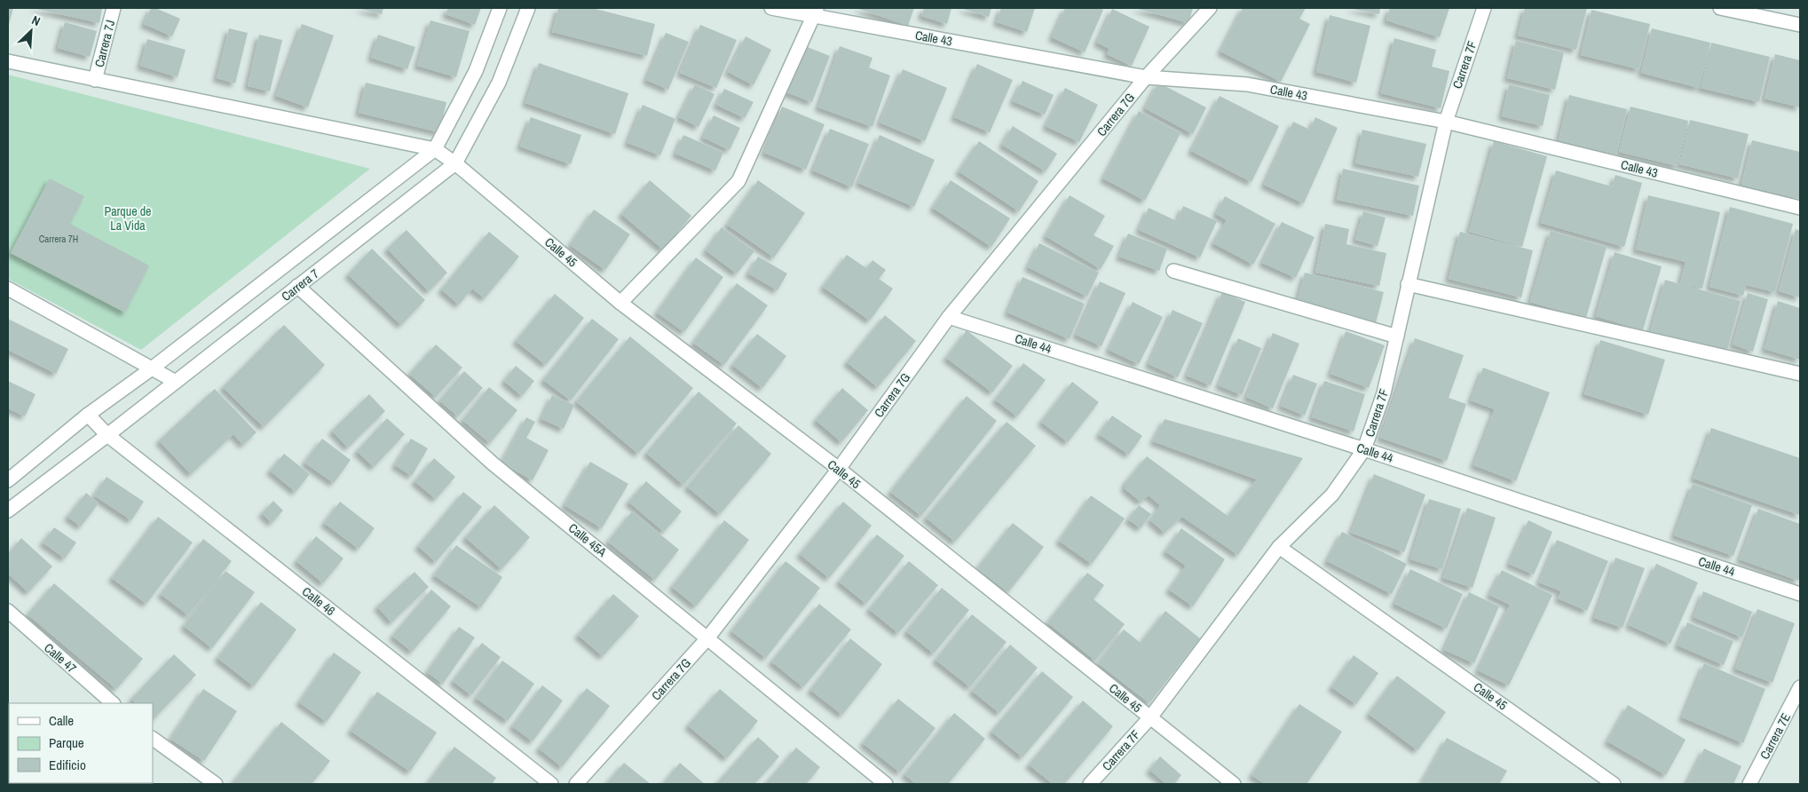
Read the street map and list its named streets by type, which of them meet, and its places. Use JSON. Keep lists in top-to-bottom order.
{
  "streets": {
    "street": [
      "Calle 43",
      "Carrera 7J",
      "Carrera 7F",
      "Carrera 7G",
      "Calle 45",
      "Carrera 7",
      "Calle 44",
      "Calle 45A",
      "Calle 46",
      "Calle 47",
      "Carrera 7E"
    ]
  },
  "crossings": [
    ["Calle 43", "Carrera 7F"],
    ["Calle 43", "Carrera 7G"],
    ["Carrera 7F", "Calle 45"],
    ["Carrera 7F", "Calle 44"],
    ["Carrera 7G", "Calle 45"],
    ["Carrera 7G", "Calle 44"],
    ["Carrera 7G", "Calle 45A"],
    ["Calle 45", "Carrera 7"],
    ["Carrera 7", "Calle 45A"],
    ["Carrera 7", "Calle 46"]
  ],
  "parks": ["Parque de La Vida"],
  "house_numbers": ["Carrera 7H"],
  "legend": ["Calle", "Parque", "Edificio"],
  "north": "top right"
}
